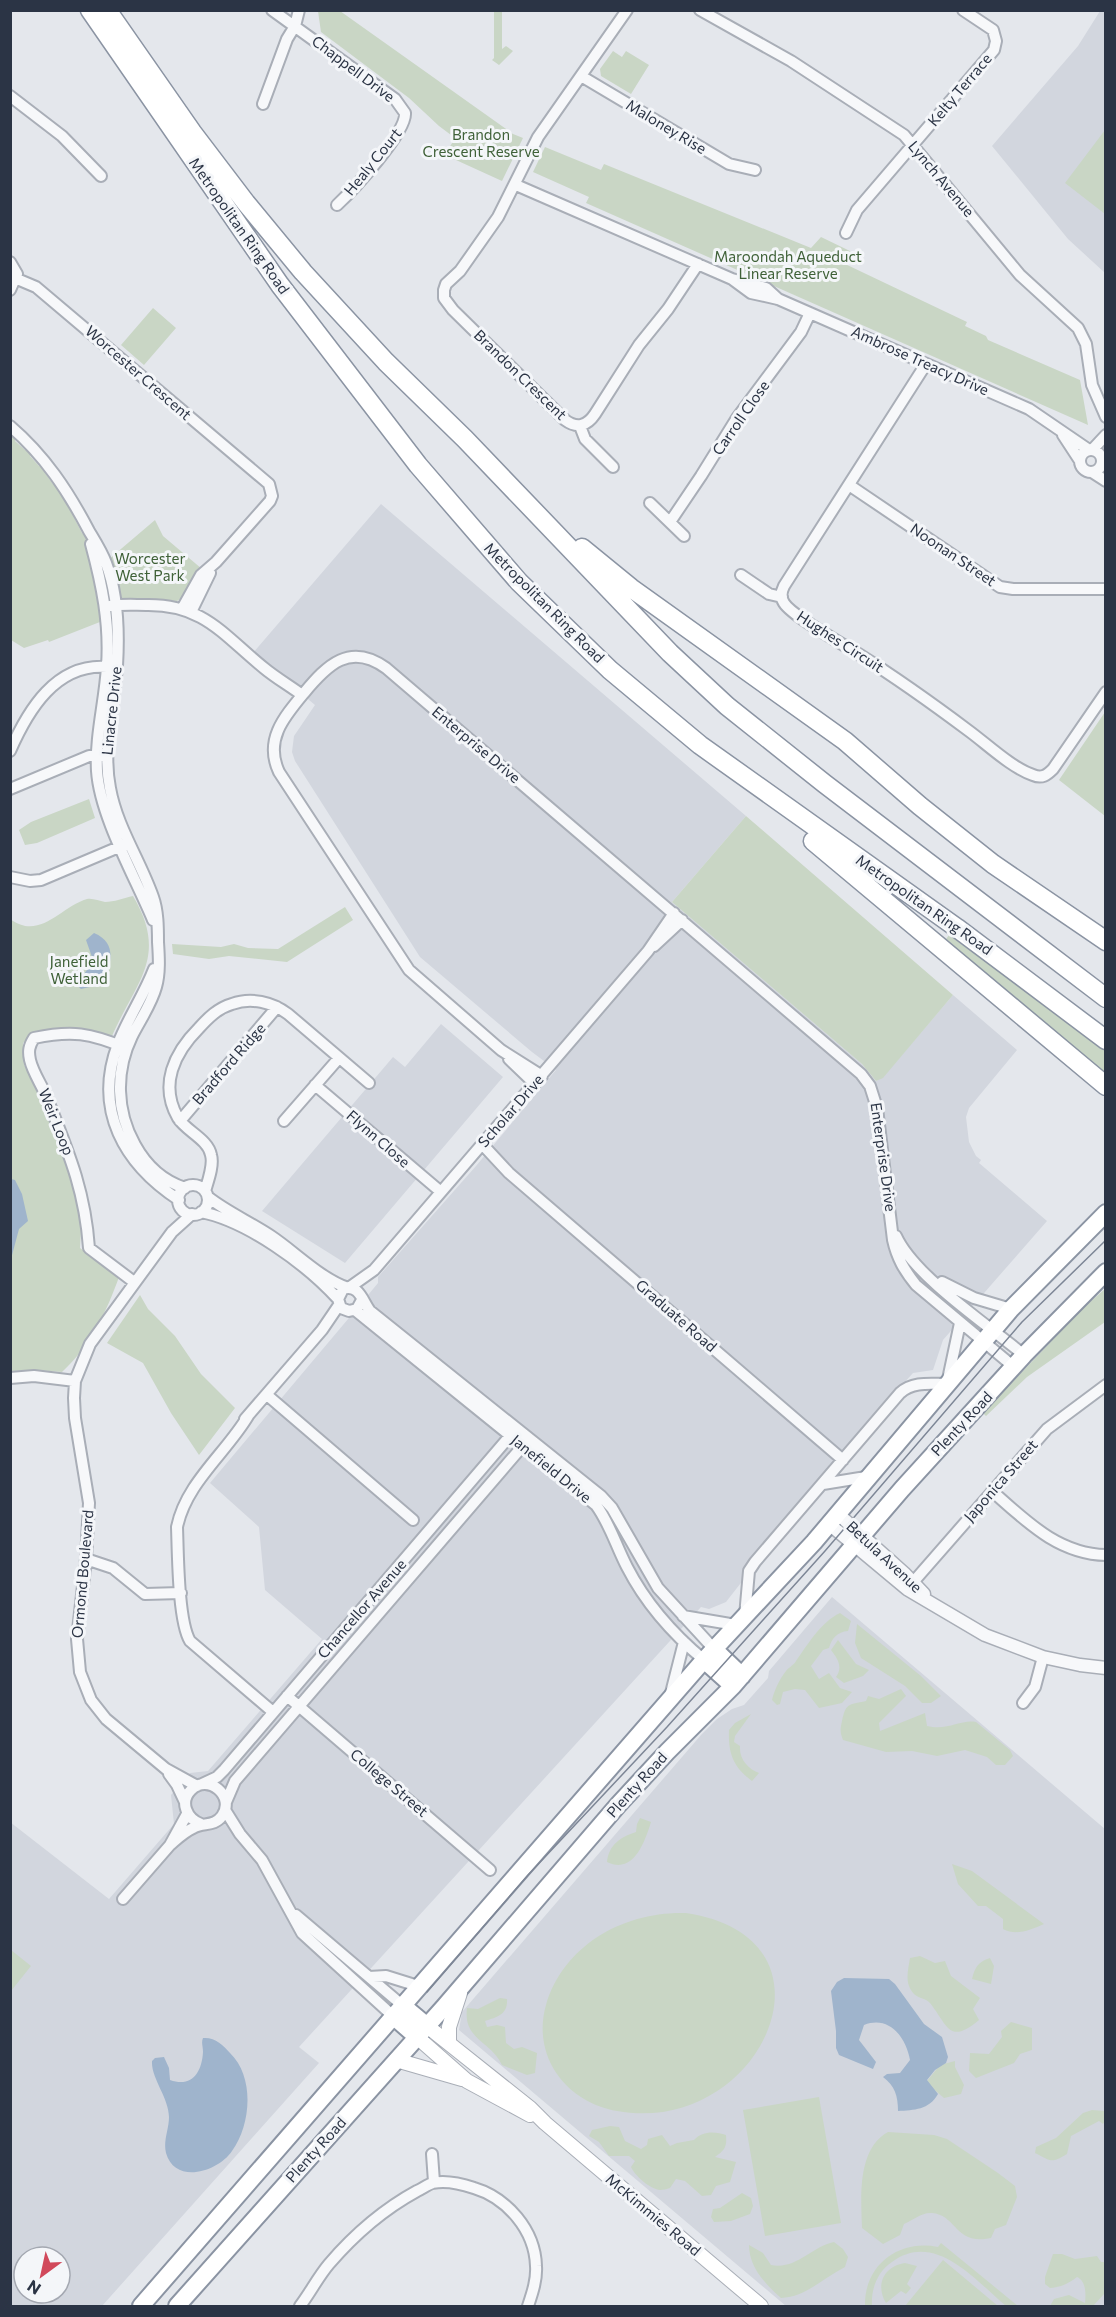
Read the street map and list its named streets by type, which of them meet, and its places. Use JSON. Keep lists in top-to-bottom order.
{
  "streets": {
    "highway": [
      "Metropolitan Ring Road",
      "Plenty Road",
      "Janefield Drive",
      "McKimmies Road"
    ],
    "street": [
      "Chappell Drive",
      "Kelty Terrace",
      "Maloney Rise",
      "Healy Court",
      "Lynch Avenue",
      "Ambrose Treacy Drive",
      "Worcester Crescent",
      "Brandon Crescent",
      "Carroll Close",
      "Noonan Street",
      "Hughes Circuit",
      "Linacre Drive",
      "Enterprise Drive",
      "Bradford Ridge",
      "Scholar Drive",
      "Weir Loop",
      "Flynn Close",
      "Graduate Road",
      "Japonica Street",
      "Betula Avenue",
      "Ormond Boulevard",
      "Chancellor Avenue",
      "College Street"
    ]
  },
  "crossings": [
    ["Chappell Drive", "Healy Court"],
    ["Kelty Terrace", "Lynch Avenue"],
    ["Ambrose Treacy Drive", "Brandon Crescent"],
    ["Ambrose Treacy Drive", "Carroll Close"],
    ["Linacre Drive", "Weir Loop"],
    ["Linacre Drive", "Janefield Drive"],
    ["Enterprise Drive", "Scholar Drive"],
    ["Enterprise Drive", "Plenty Road"],
    ["Scholar Drive", "Flynn Close"],
    ["Scholar Drive", "Graduate Road"],
    ["Scholar Drive", "Janefield Drive"],
    ["Plenty Road", "Janefield Drive"],
    ["Plenty Road", "Betula Avenue"],
    ["Plenty Road", "McKimmies Road"],
    ["Janefield Drive", "Chancellor Avenue"],
    ["Japonica Street", "Betula Avenue"],
    ["Ormond Boulevard", "Chancellor Avenue"],
    ["Chancellor Avenue", "College Street"]
  ],
  "parks": [
    "Brandon Crescent Reserve",
    "Maroondah Aqueduct Linear Reserve",
    "Worcester West Park",
    "Janefield Wetland"
  ],
  "north": "bottom left"
}
